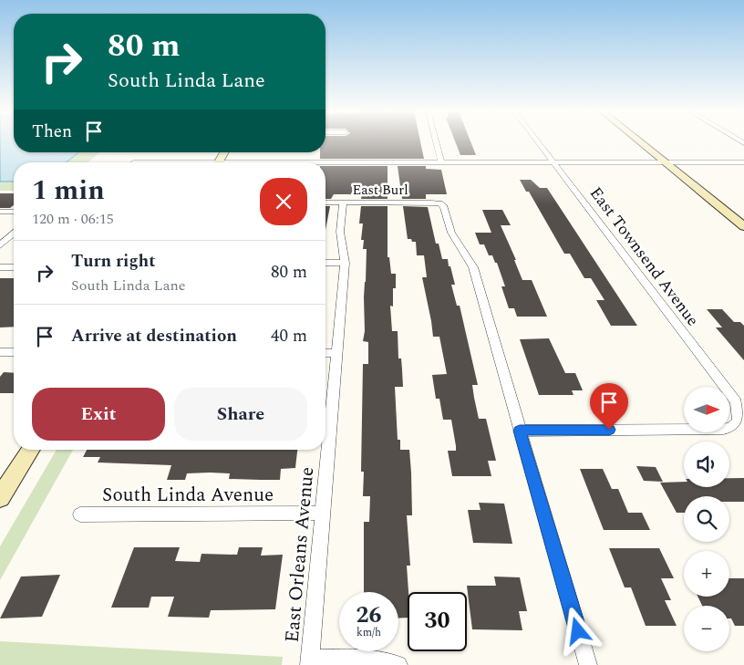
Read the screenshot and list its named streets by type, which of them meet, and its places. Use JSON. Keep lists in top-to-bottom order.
{
  "streets": {
    "street": [
      "East Burl",
      "East Townsend Avenue",
      "South Linda Avenue",
      "East Orleans Avenue"
    ]
  },
  "crossings": [
    ["East Burl", "East Townsend Avenue"],
    ["East Burl", "East Orleans Avenue"],
    ["South Linda Avenue", "East Orleans Avenue"]
  ],
  "north": "right",
  "page": {
    "turn": ["80 m", "South Linda Lane"],
    "then": "Then",
    "heading": ["1 min", "120 m · 06:15"],
    "list": [
      {
        "name": "Turn right",
        "note": "South Linda Lane",
        "value": "80 m"
      },
      {
        "name": "Arrive at destination",
        "value": "40 m"
      }
    ],
    "buttons": ["Exit", "Share"],
    "map_buttons": ["+", "−"],
    "speed": "26 km/h",
    "limit": "30"
  }
}
